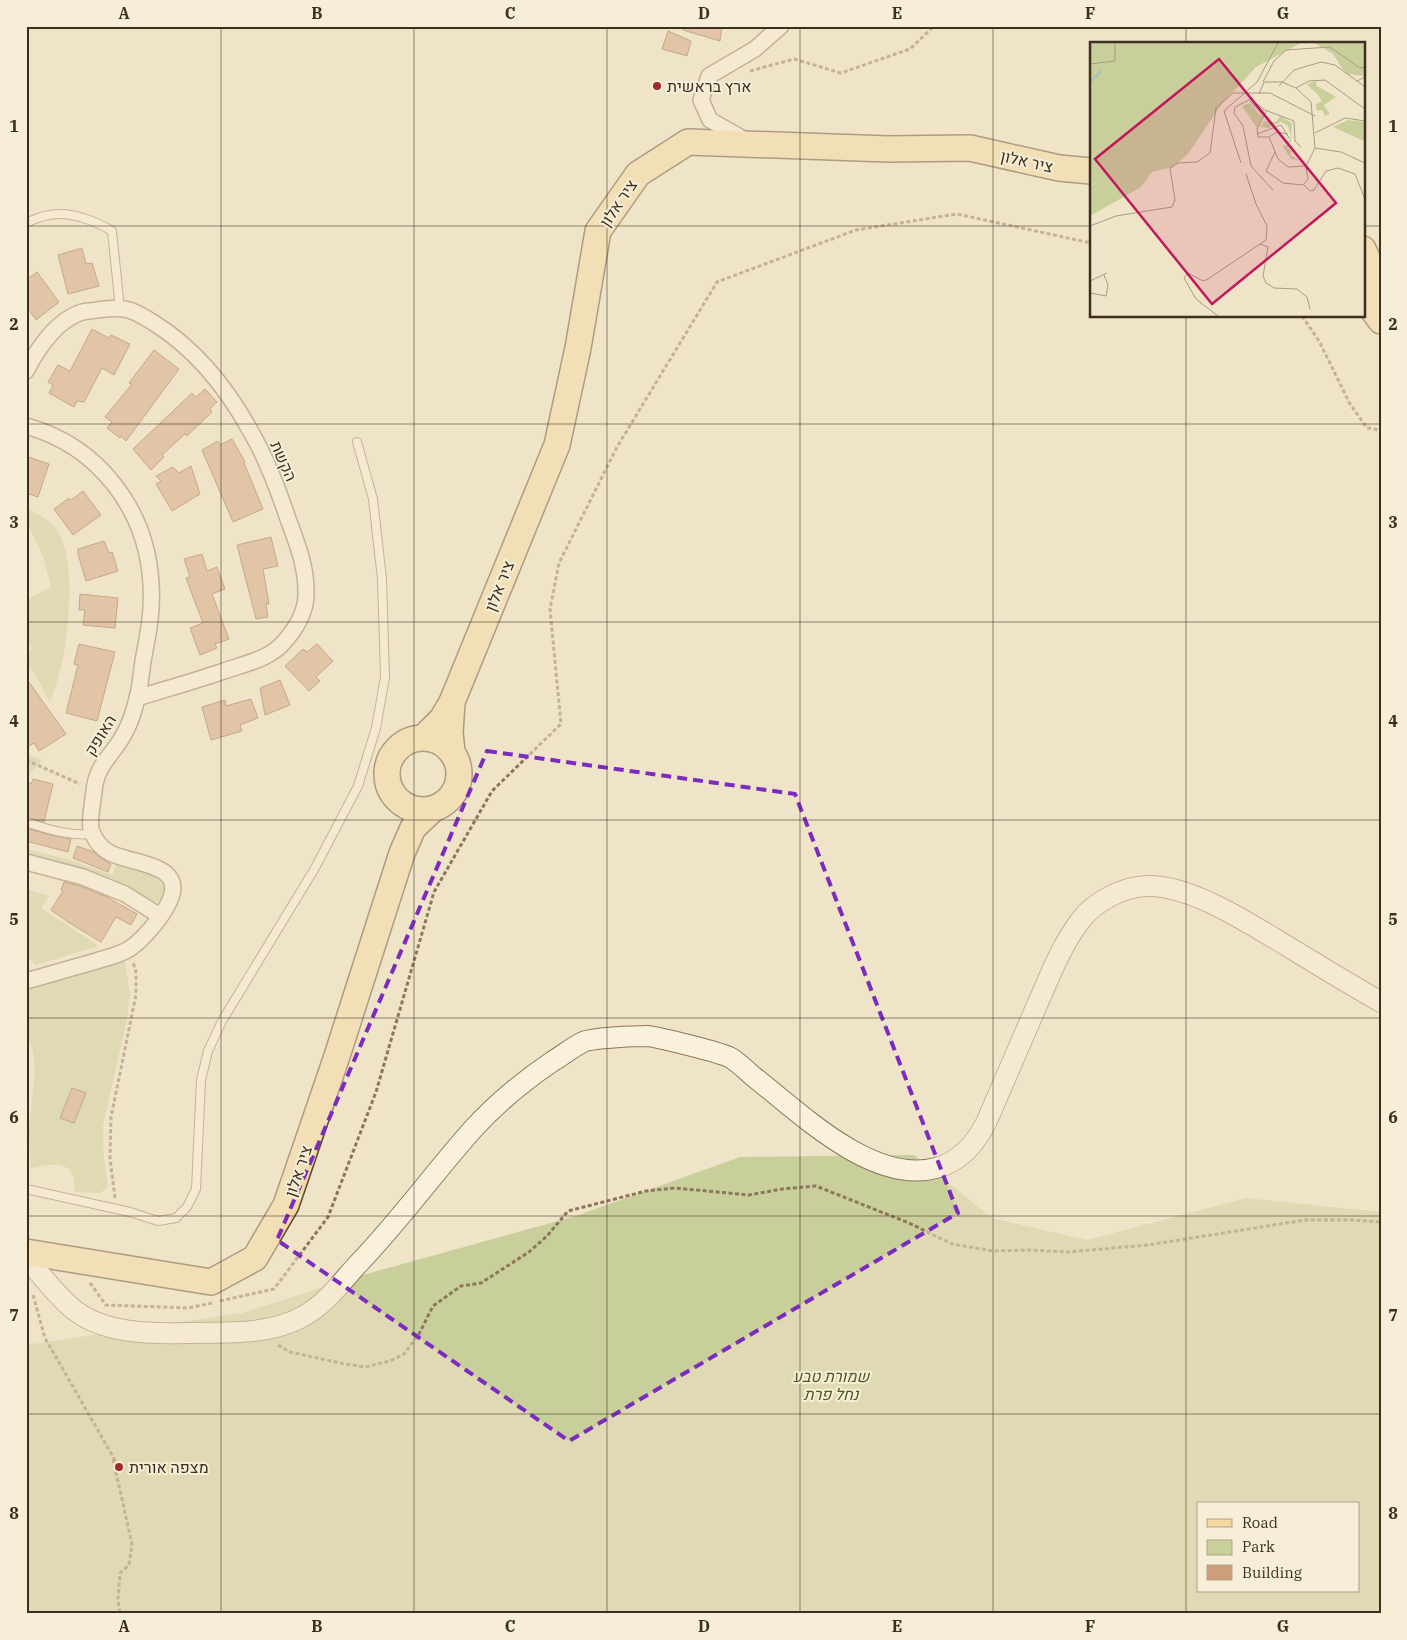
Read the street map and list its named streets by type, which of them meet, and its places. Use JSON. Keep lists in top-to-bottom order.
{
  "streets": {
    "main road": ["ציר אלון"],
    "street": ["הקשת", "האופק"]
  },
  "crossings": [
    ["הקשת", "האופק"]
  ],
  "parks": ["שמורת טבע נחל פרת"],
  "places": ["ארץ בראשית", "מצפה אורית"],
  "legend": ["Road", "Park", "Building"],
  "grid": {
    "columns": [
      "A",
      "B",
      "C",
      "D",
      "E",
      "F",
      "G"
    ],
    "rows": [
      "1",
      "2",
      "3",
      "4",
      "5",
      "6",
      "7",
      "8"
    ]
  }
}
